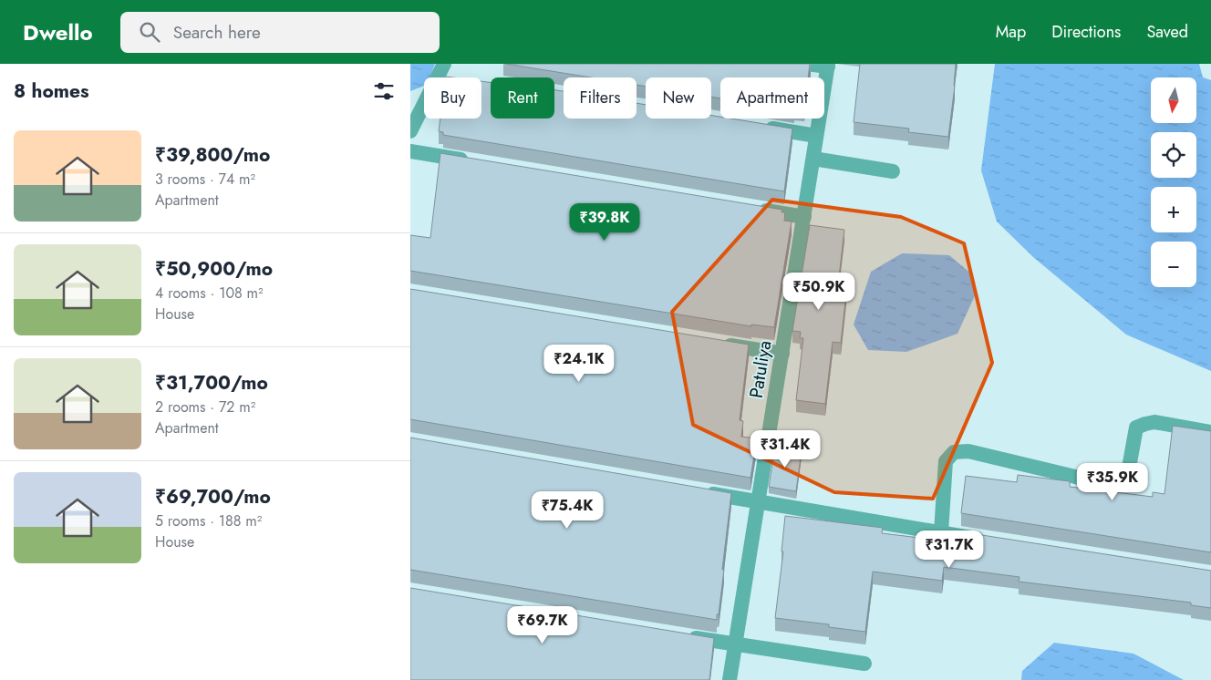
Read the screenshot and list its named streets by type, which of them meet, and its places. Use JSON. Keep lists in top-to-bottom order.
{
  "streets": {
    "lane": ["Patuliya"]
  },
  "north": "bottom",
  "page": {
    "header": "Dwello",
    "search": "Search here",
    "nav": ["Map", "Directions", "Saved"],
    "heading": "8 homes",
    "map_buttons": ["+", "−"],
    "chip": [
      "Buy",
      "Rent",
      "Filters",
      "New",
      "Apartment"
    ],
    "list": [
      {
        "name": "₹39,800/mo",
        "note": "3 rooms · 74 m² · Apartment"
      },
      {
        "name": "₹50,900/mo",
        "note": "4 rooms · 108 m² · House"
      },
      {
        "name": "₹31,700/mo",
        "note": "2 rooms · 72 m² · Apartment"
      },
      {
        "name": "₹69,700/mo",
        "note": "5 rooms · 188 m² · House"
      }
    ],
    "price": [
      "₹39.8K",
      "₹50.9K",
      "₹24.1K",
      "₹31.4K",
      "₹35.9K",
      "₹75.4K",
      "₹31.7K",
      "₹69.7K"
    ]
  }
}
